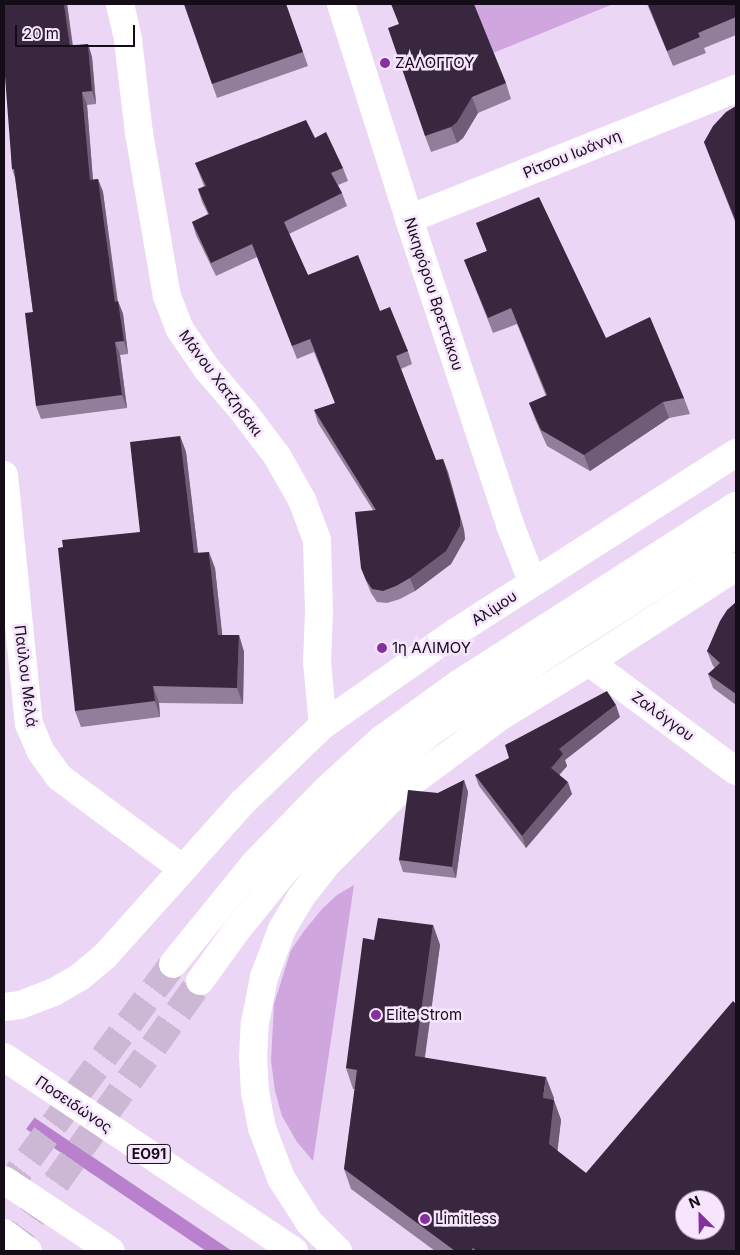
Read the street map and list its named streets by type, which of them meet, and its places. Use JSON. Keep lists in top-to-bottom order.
{
  "streets": {
    "main road": [
      "Ρίτσου Ιωάννη",
      "Νικηφόρου Βρεττάκου",
      "Μάνου Χατζηδάκι",
      "Αλίμου",
      "Παύλου Μελά",
      "Ζαλόγγου",
      "Ποσειδώνος",
      "ΕΟ91"
    ]
  },
  "crossings": [
    ["Ρίτσου Ιωάννη", "Νικηφόρου Βρεττάκου"],
    ["Νικηφόρου Βρεττάκου", "Αλίμου"],
    ["Μάνου Χατζηδάκι", "Αλίμου"],
    ["Αλίμου", "Παύλου Μελά"]
  ],
  "places": [
    "ΖΑΛΟΓΓΟΥ",
    "1η ΑΛΙΜΟΥ",
    "Elite Strom",
    "Limitless"
  ],
  "scale_bar": "20 m",
  "north": "top left"
}
